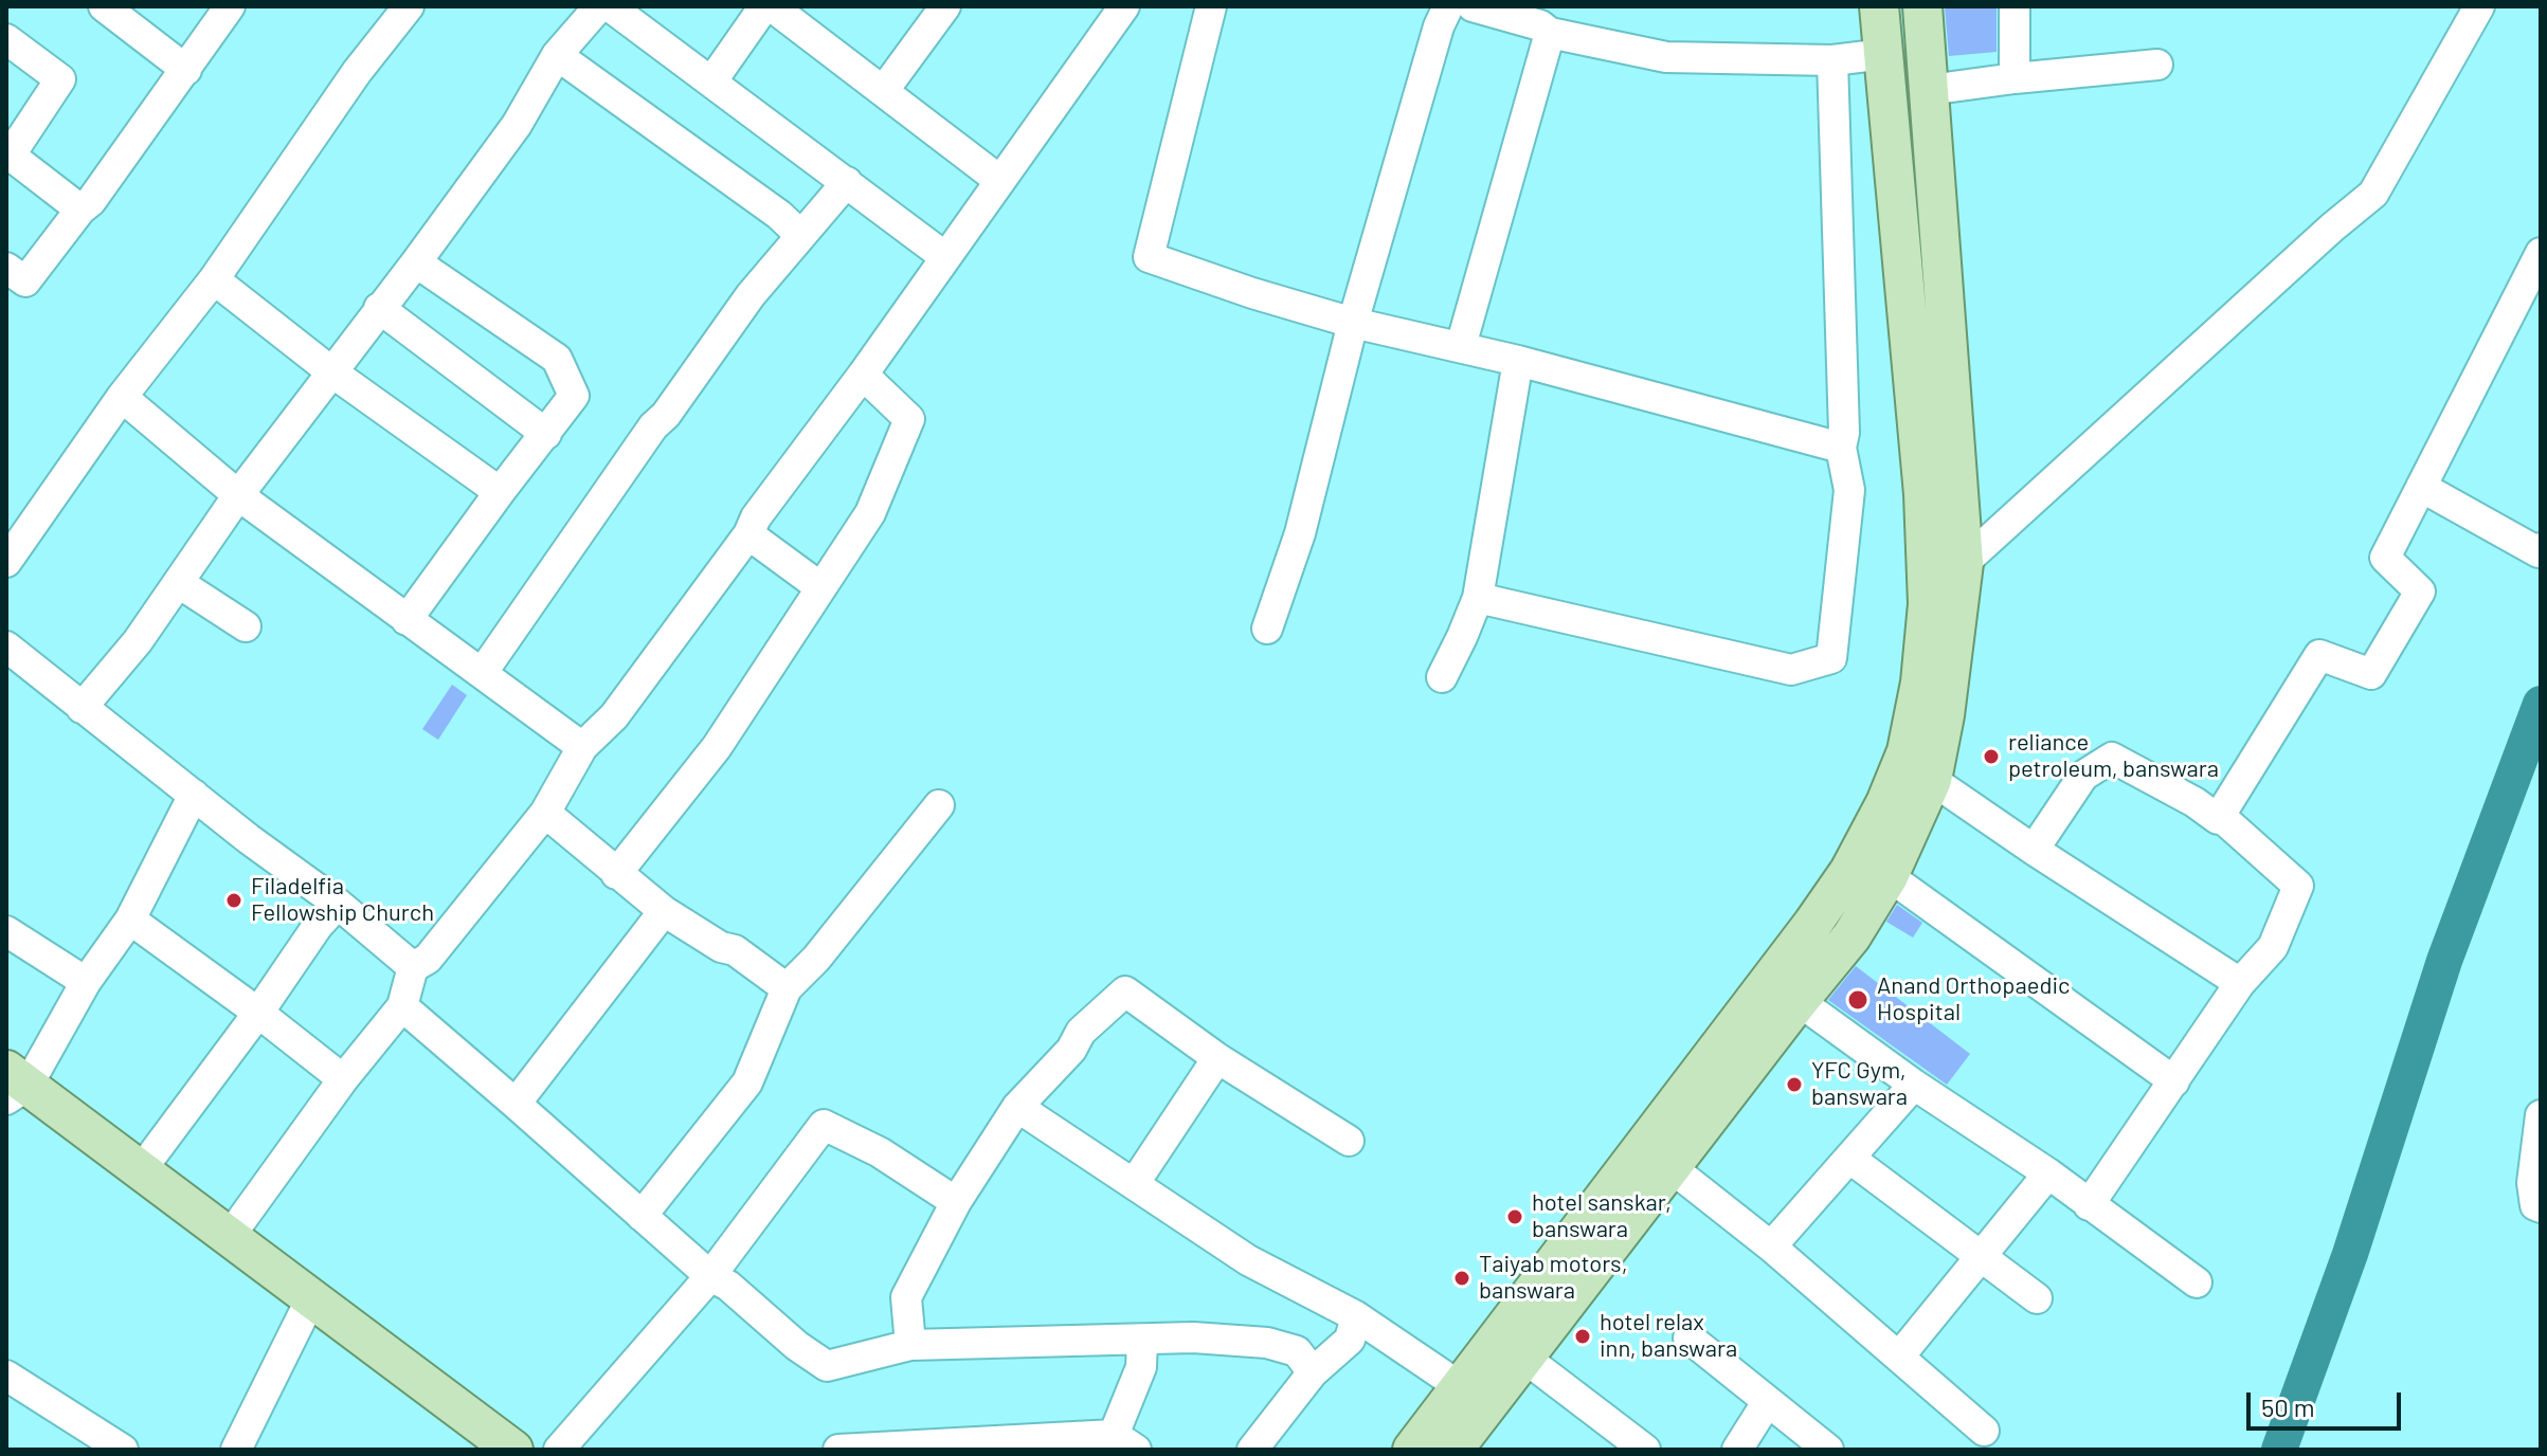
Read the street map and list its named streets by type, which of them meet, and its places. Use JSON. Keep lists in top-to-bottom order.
{
  "places": [
    "reliance petroleum, banswara",
    "Filadelfia Fellowship Church",
    "Anand Orthopaedic Hospital",
    "YFC Gym, banswara",
    "hotel sanskar, banswara",
    "Taiyab motors, banswara",
    "hotel relax inn, banswara"
  ],
  "scale_bar": "50 m"
}
